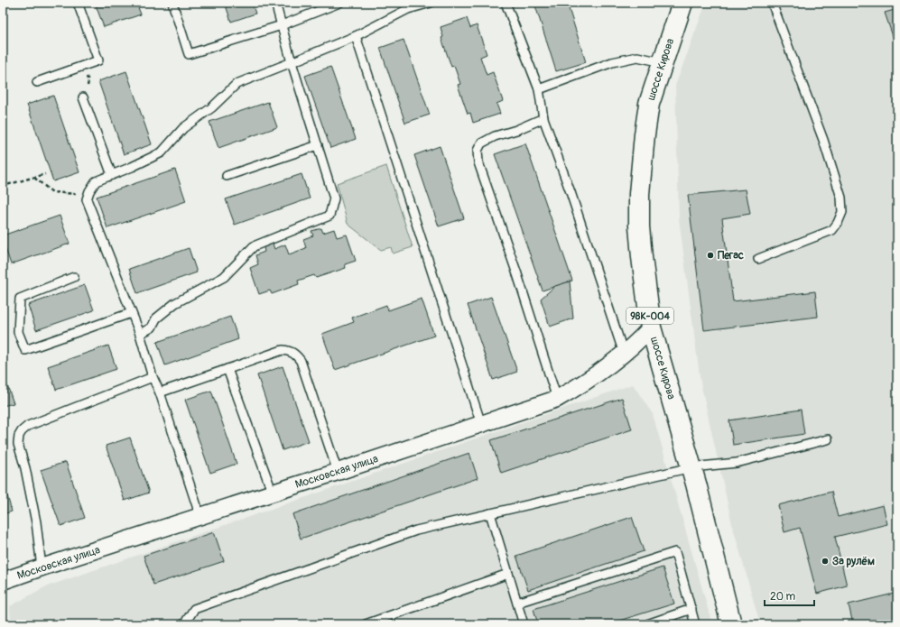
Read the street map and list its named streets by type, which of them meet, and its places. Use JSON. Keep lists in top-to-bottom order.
{
  "streets": {
    "main road": ["шоссе Кирова", "98К-004"],
    "street": ["Московская улица"]
  },
  "crossings": [
    ["шоссе Кирова", "Московская улица"]
  ],
  "places": ["Пегас", "За рулём"],
  "scale_bar": "20 m"
}
